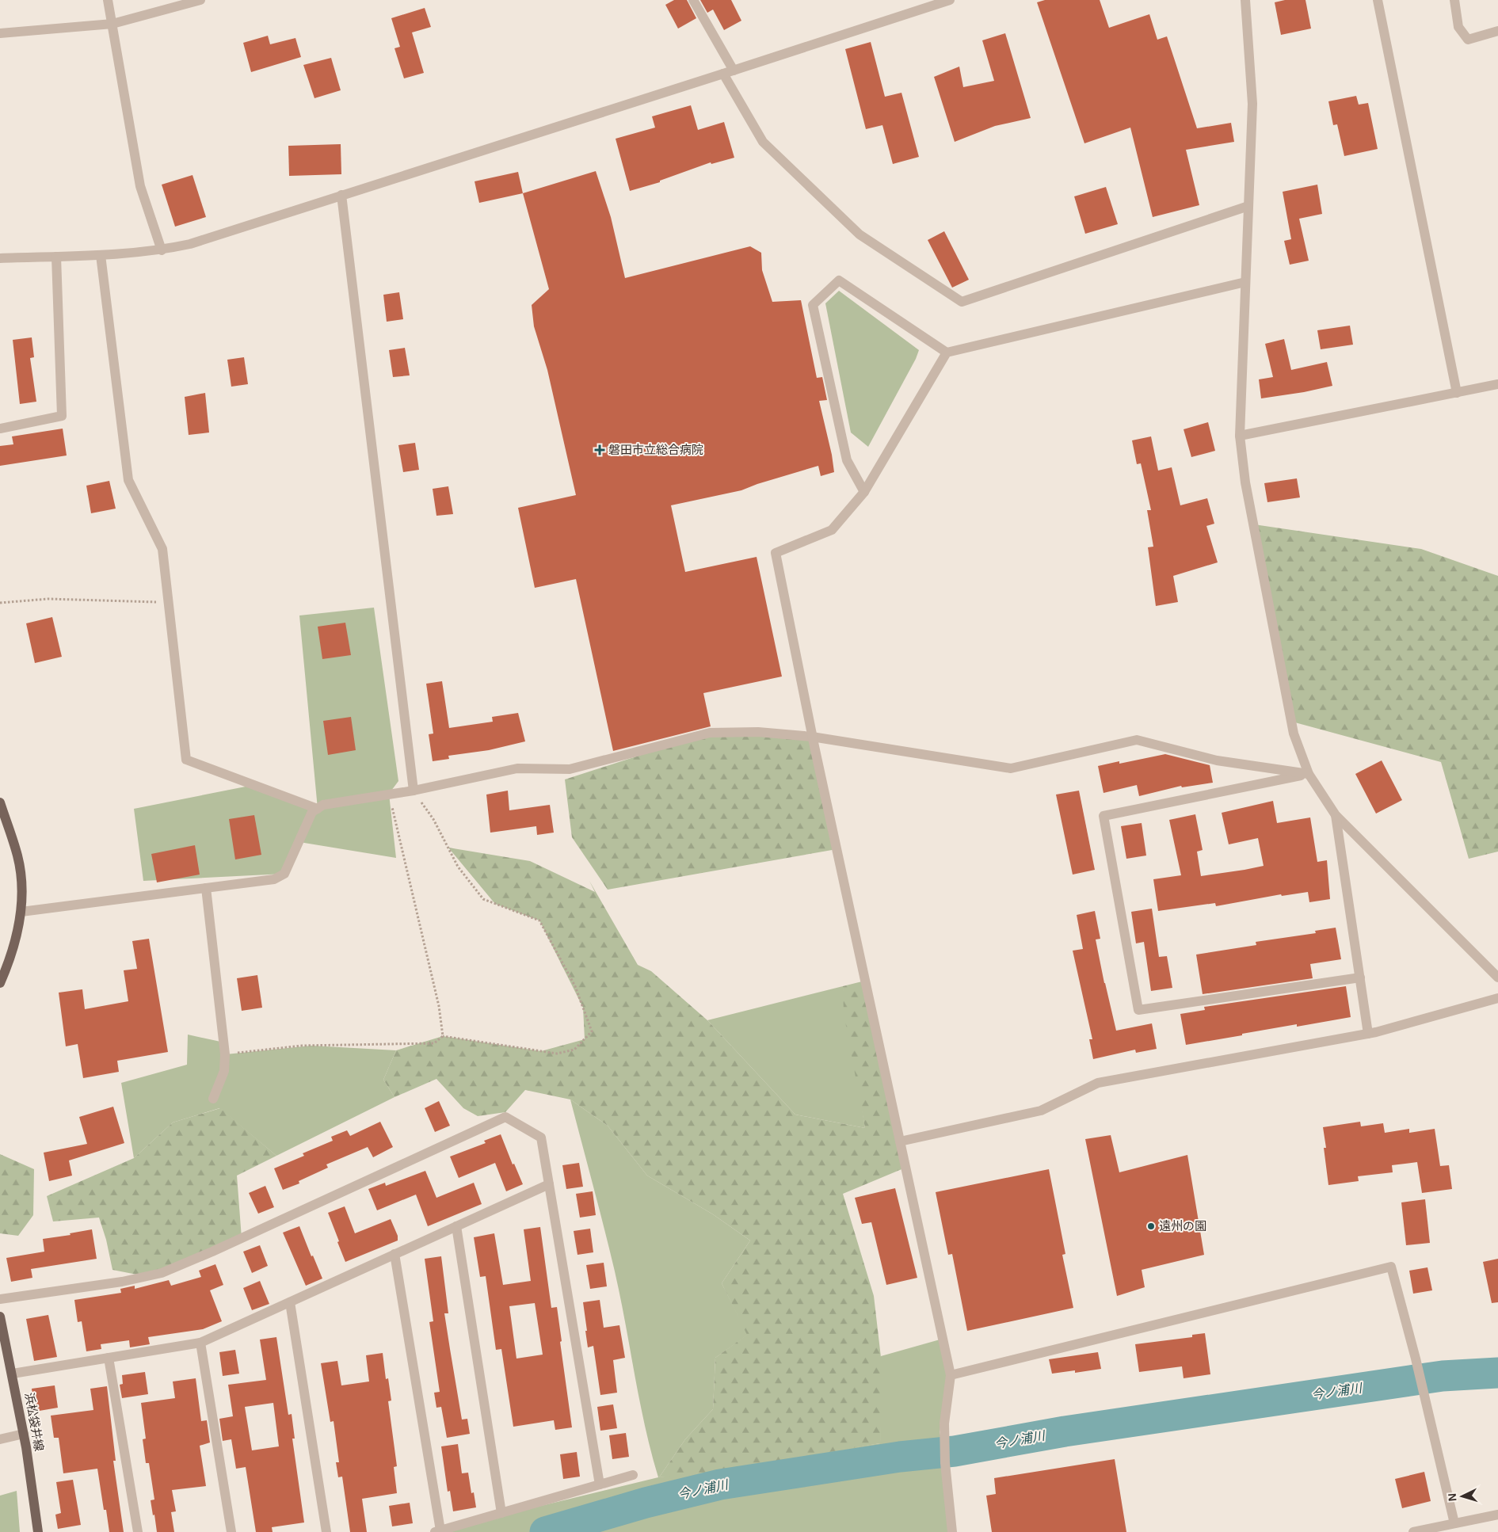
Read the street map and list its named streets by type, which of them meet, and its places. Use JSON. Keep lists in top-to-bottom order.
{
  "streets": {
    "main road": ["浜松袋井線"]
  },
  "water": ["今ノ浦川"],
  "places": {
    "health": ["磐田市立総合病院"],
    "other": ["遠州の園"]
  },
  "north": "left"
}
